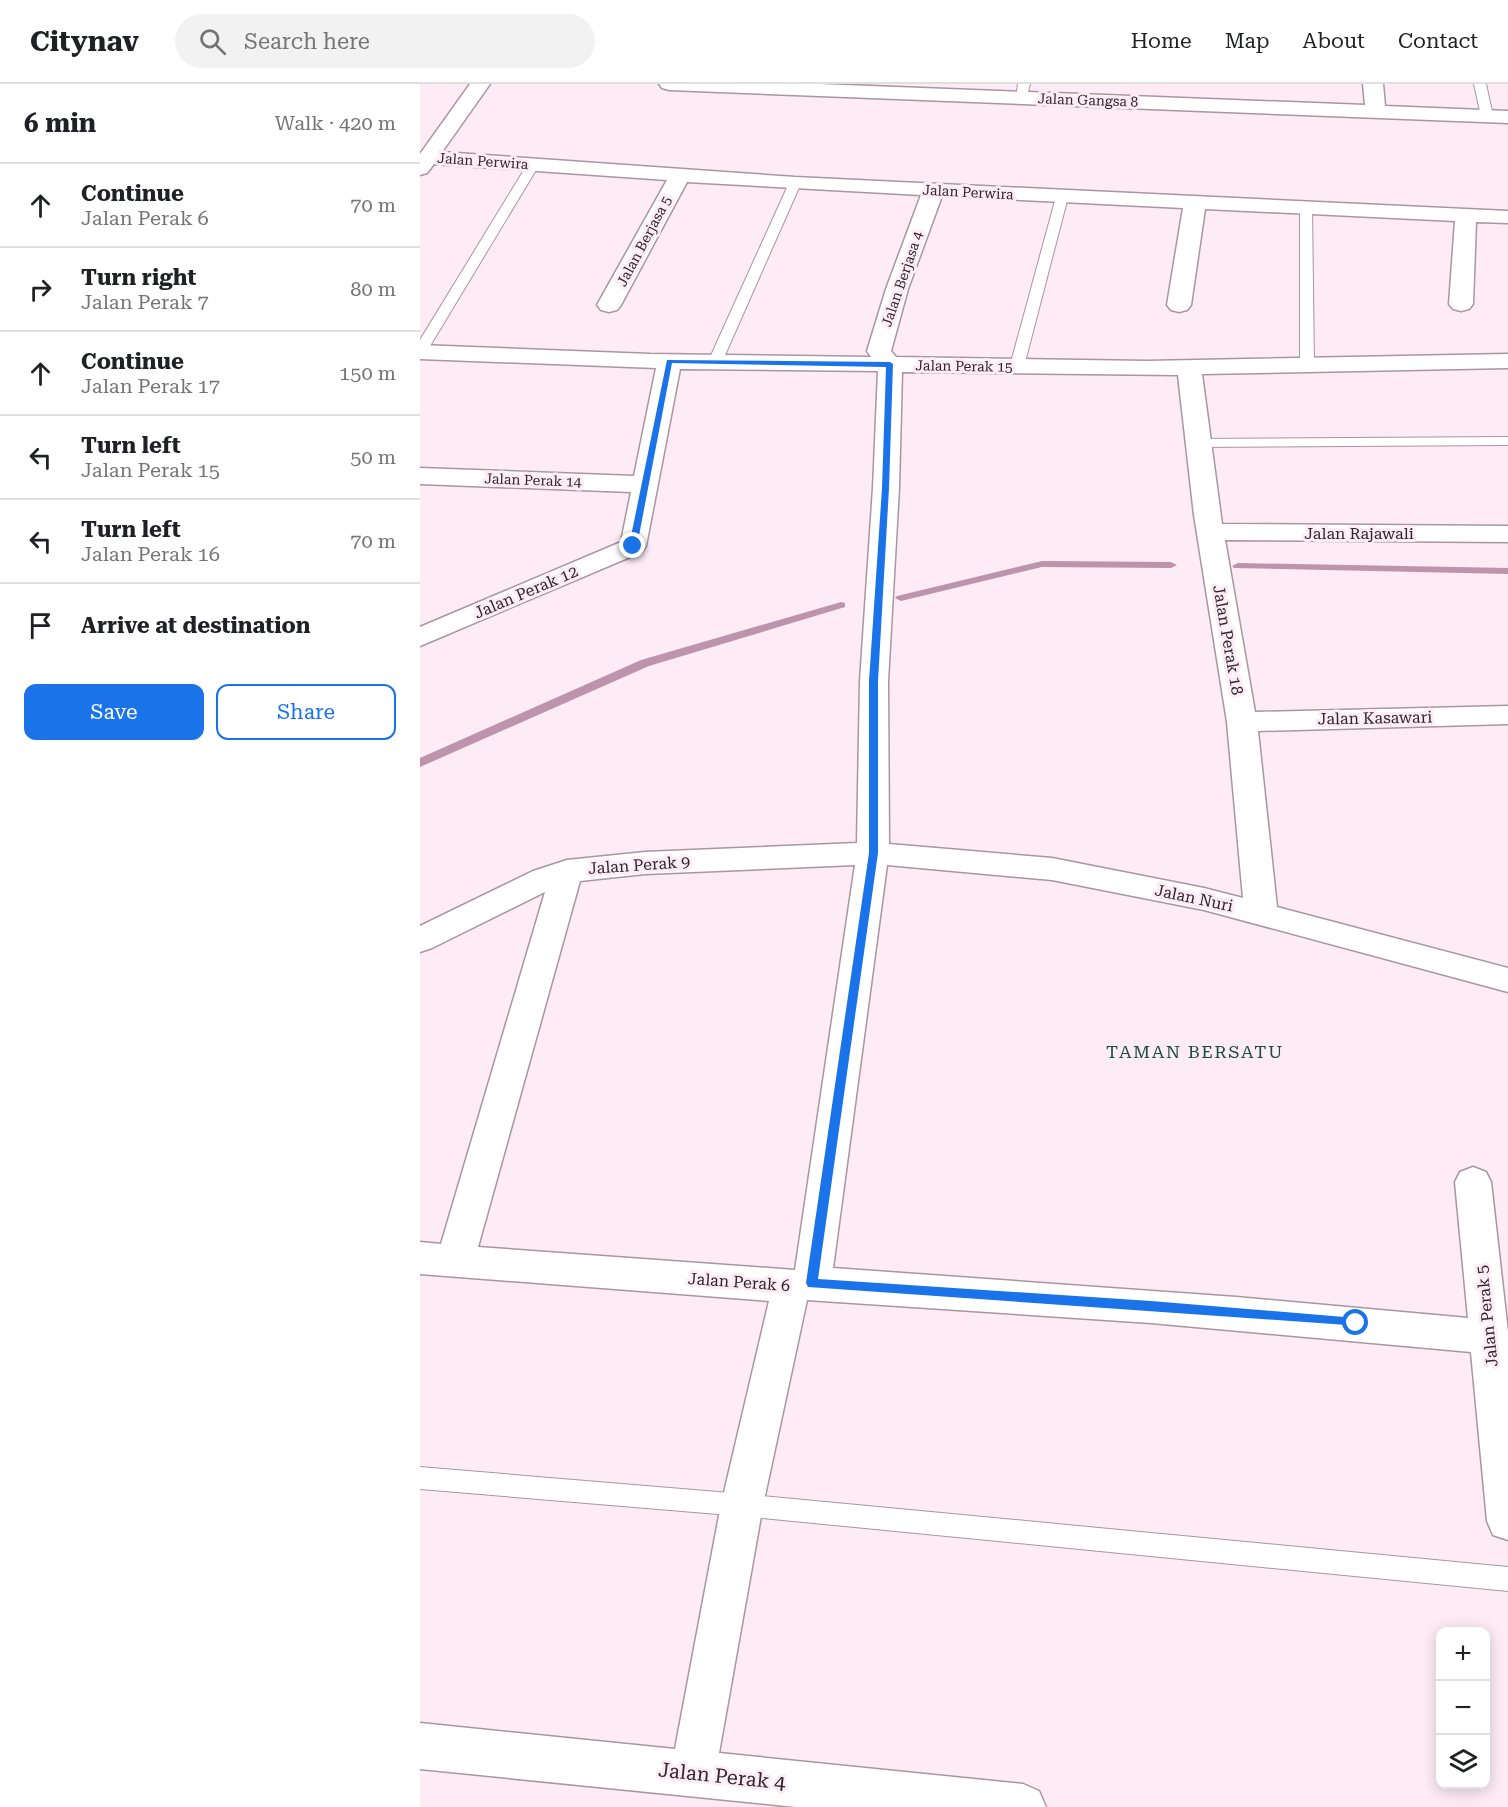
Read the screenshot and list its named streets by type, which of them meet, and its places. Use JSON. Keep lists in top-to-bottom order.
{
  "streets": {
    "street": [
      "Jalan Gangsa 8",
      "Jalan Perwira",
      "Jalan Berjasa 5",
      "Jalan Berjasa 4",
      "Jalan Perak 15",
      "Jalan Perak 14",
      "Jalan Rajawali",
      "Jalan Perak 12",
      "Jalan Perak 18",
      "Jalan Kasawari",
      "Jalan Perak 9",
      "Jalan Nuri",
      "Jalan Perak 6",
      "Jalan Perak 5",
      "Jalan Perak 4"
    ]
  },
  "crossings": [
    ["Jalan Perwira", "Jalan Berjasa 5"],
    ["Jalan Perwira", "Jalan Berjasa 4"],
    ["Jalan Berjasa 4", "Jalan Perak 15"],
    ["Jalan Perak 15", "Jalan Perak 18"],
    ["Jalan Perak 14", "Jalan Perak 12"],
    ["Jalan Rajawali", "Jalan Perak 18"],
    ["Jalan Perak 18", "Jalan Kasawari"],
    ["Jalan Perak 18", "Jalan Nuri"],
    ["Jalan Perak 9", "Jalan Nuri"],
    ["Jalan Perak 6", "Jalan Perak 5"]
  ],
  "districts": ["TAMAN BERSATU"],
  "page": {
    "header": "Citynav",
    "search": "Search here",
    "nav": [
      "Home",
      "Map",
      "About",
      "Contact"
    ],
    "heading": ["6 min", "Walk · 420 m"],
    "list": [
      ["Continue", "Jalan Perak 6", "70 m"],
      ["Turn right", "Jalan Perak 7", "80 m"],
      ["Continue", "Jalan Perak 17", "150 m"],
      ["Turn left", "Jalan Perak 15", "50 m"],
      ["Turn left", "Jalan Perak 16", "70 m"],
      "Arrive at destination"
    ],
    "buttons": ["Save", "Share"],
    "map_buttons": ["+", "−"]
  }
}
